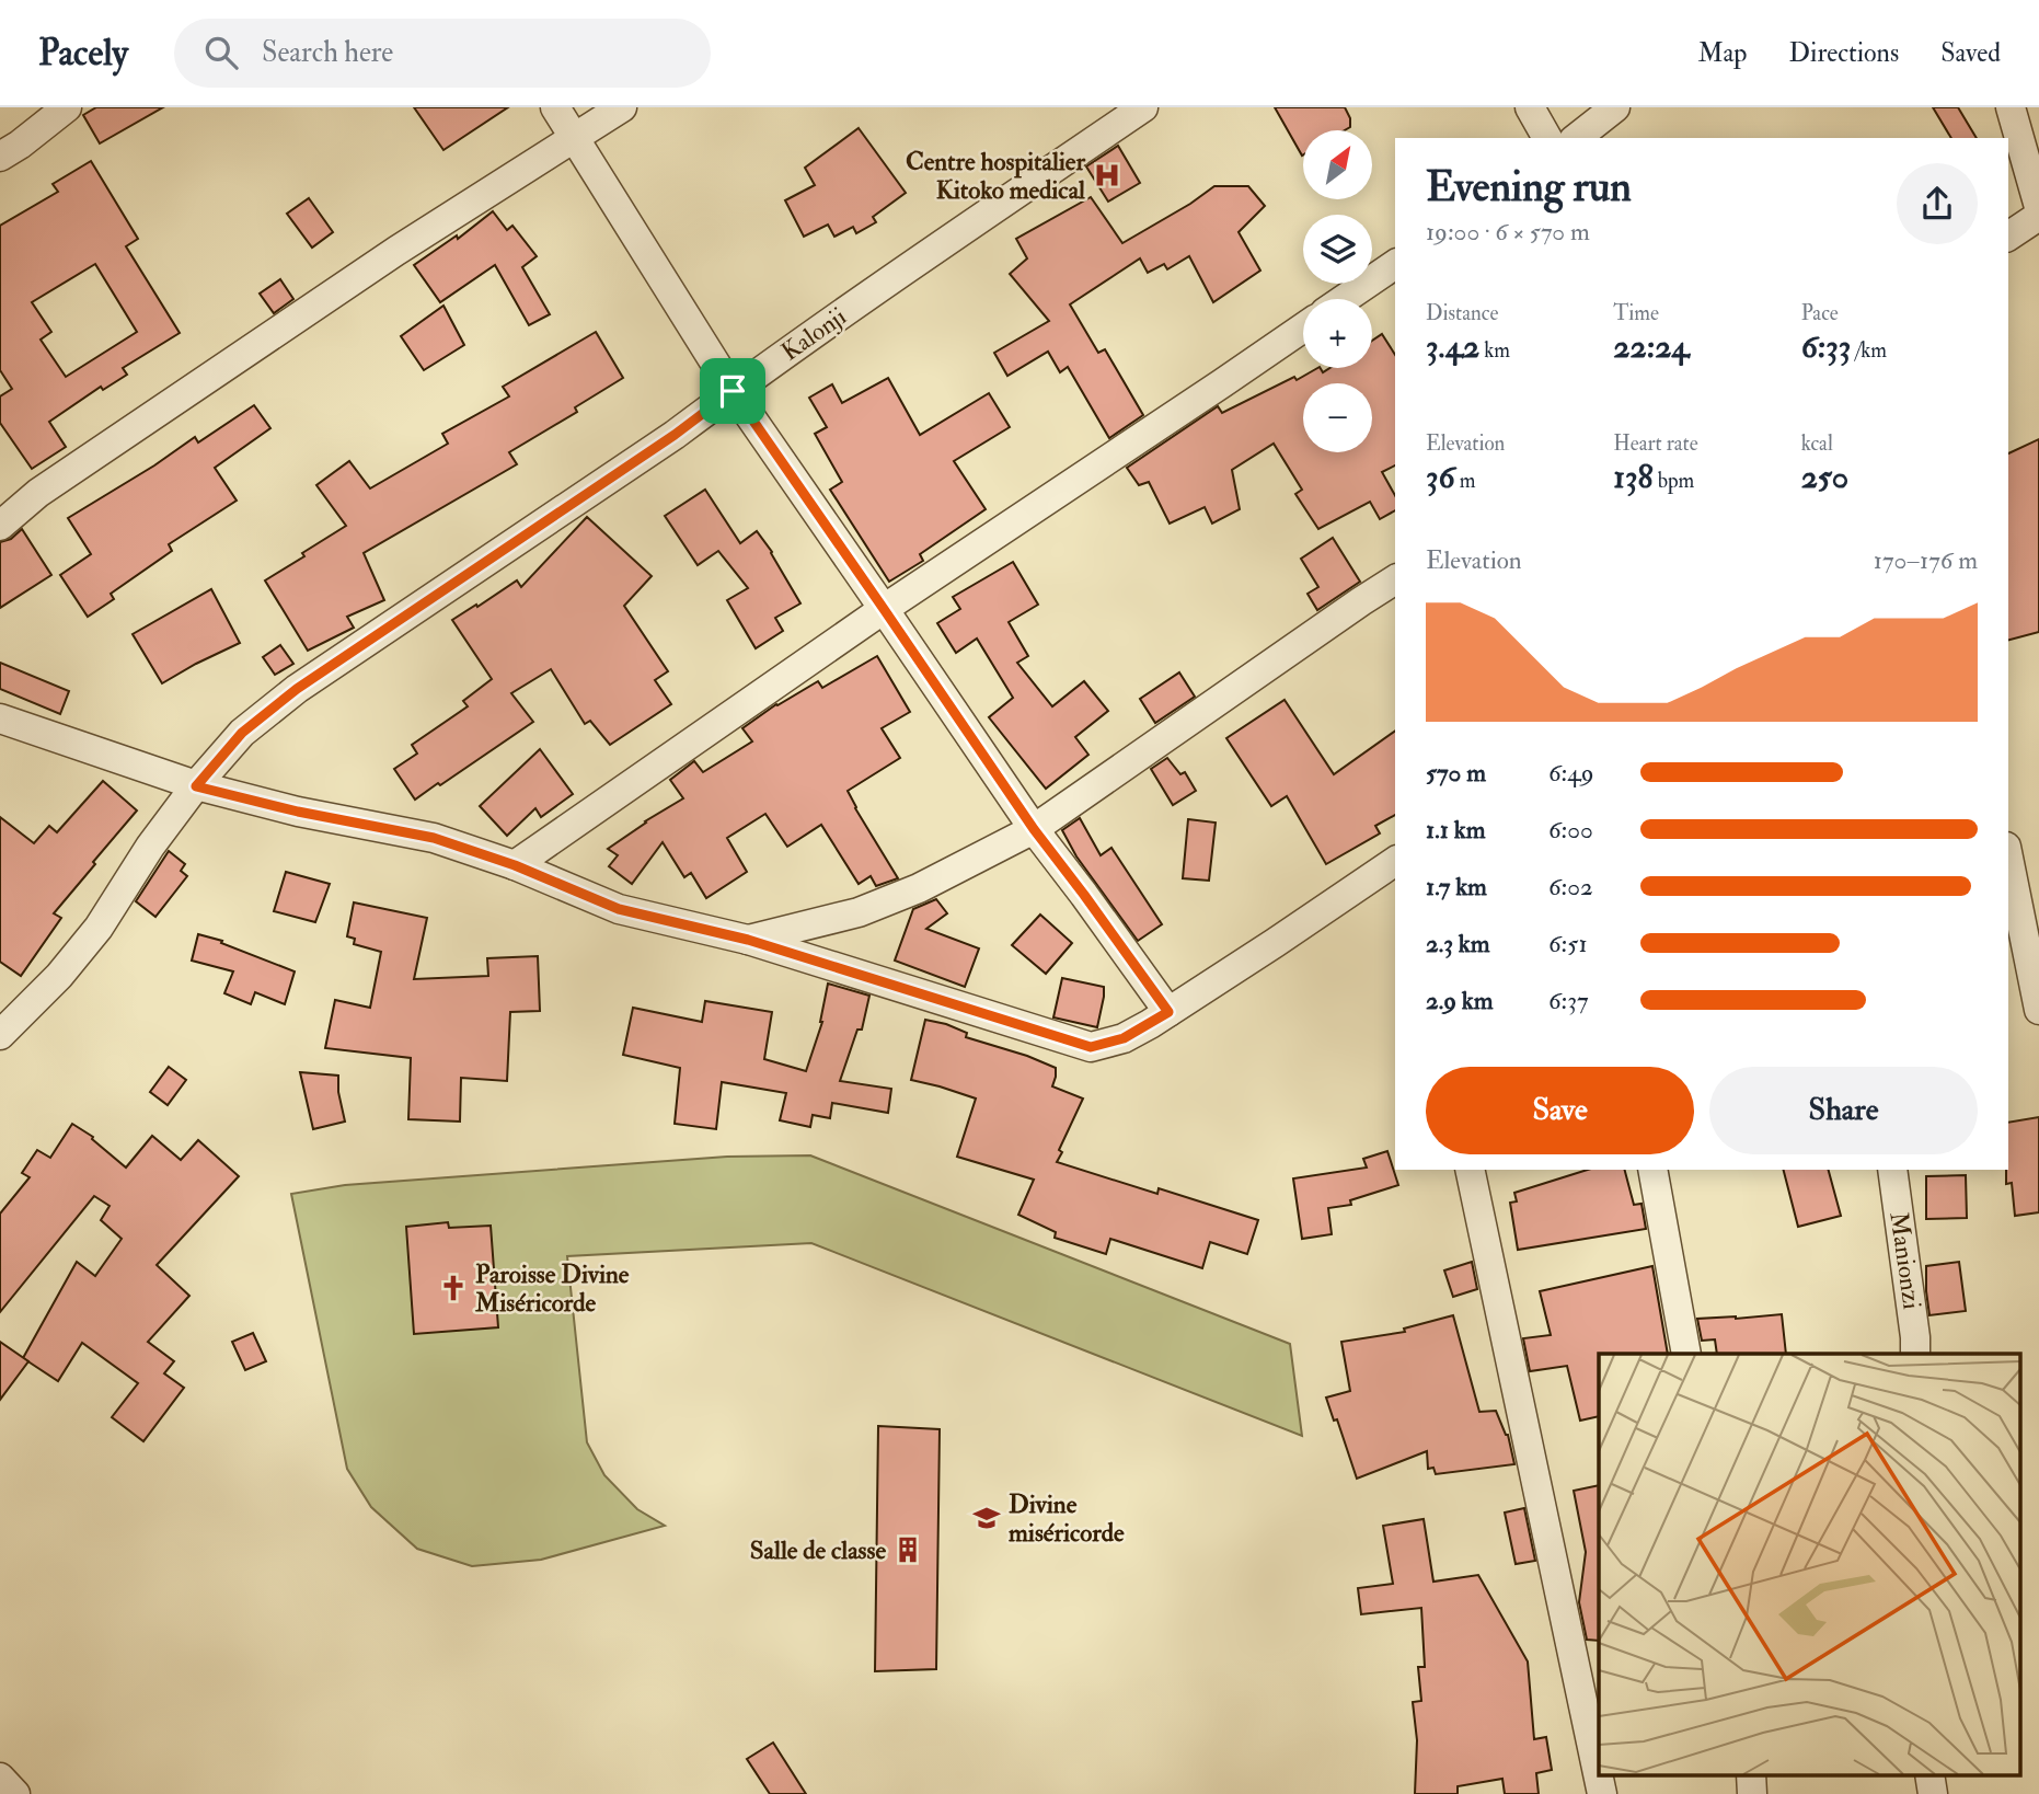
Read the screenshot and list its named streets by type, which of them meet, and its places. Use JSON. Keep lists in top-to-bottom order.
{
  "streets": {
    "street": ["Kalonji", "Manionzi"]
  },
  "places": {
    "hospital": ["Centre hospitalier Kitoko medical"],
    "church": ["Paroisse Divine Miséricorde"],
    "school or university": ["Divine miséricorde"],
    "building": ["Salle de classe"]
  },
  "north": "top right",
  "page": {
    "header": "Pacely",
    "search": "Search here",
    "nav": ["Map", "Directions", "Saved"],
    "map_buttons": ["+", "−"],
    "heading": ["Evening run", "19:00 · 6 × 570 m"],
    "stats": [
      ["Distance", "3.42 km"],
      ["Time", "22:24"],
      ["Pace", "6:33 /km"],
      ["Elevation", "36 m"],
      ["Heart rate", "138 bpm"],
      ["kcal", "250"]
    ],
    "chart": ["Elevation", "170–176 m"],
    "list": [
      {
        "name": "570 m",
        "note": "6:49"
      },
      {
        "name": "1.1 km",
        "note": "6:00"
      },
      {
        "name": "1.7 km",
        "note": "6:02"
      },
      {
        "name": "2.3 km",
        "note": "6:51"
      },
      {
        "name": "2.9 km",
        "note": "6:37"
      }
    ],
    "buttons": ["Save", "Share"]
  }
}
